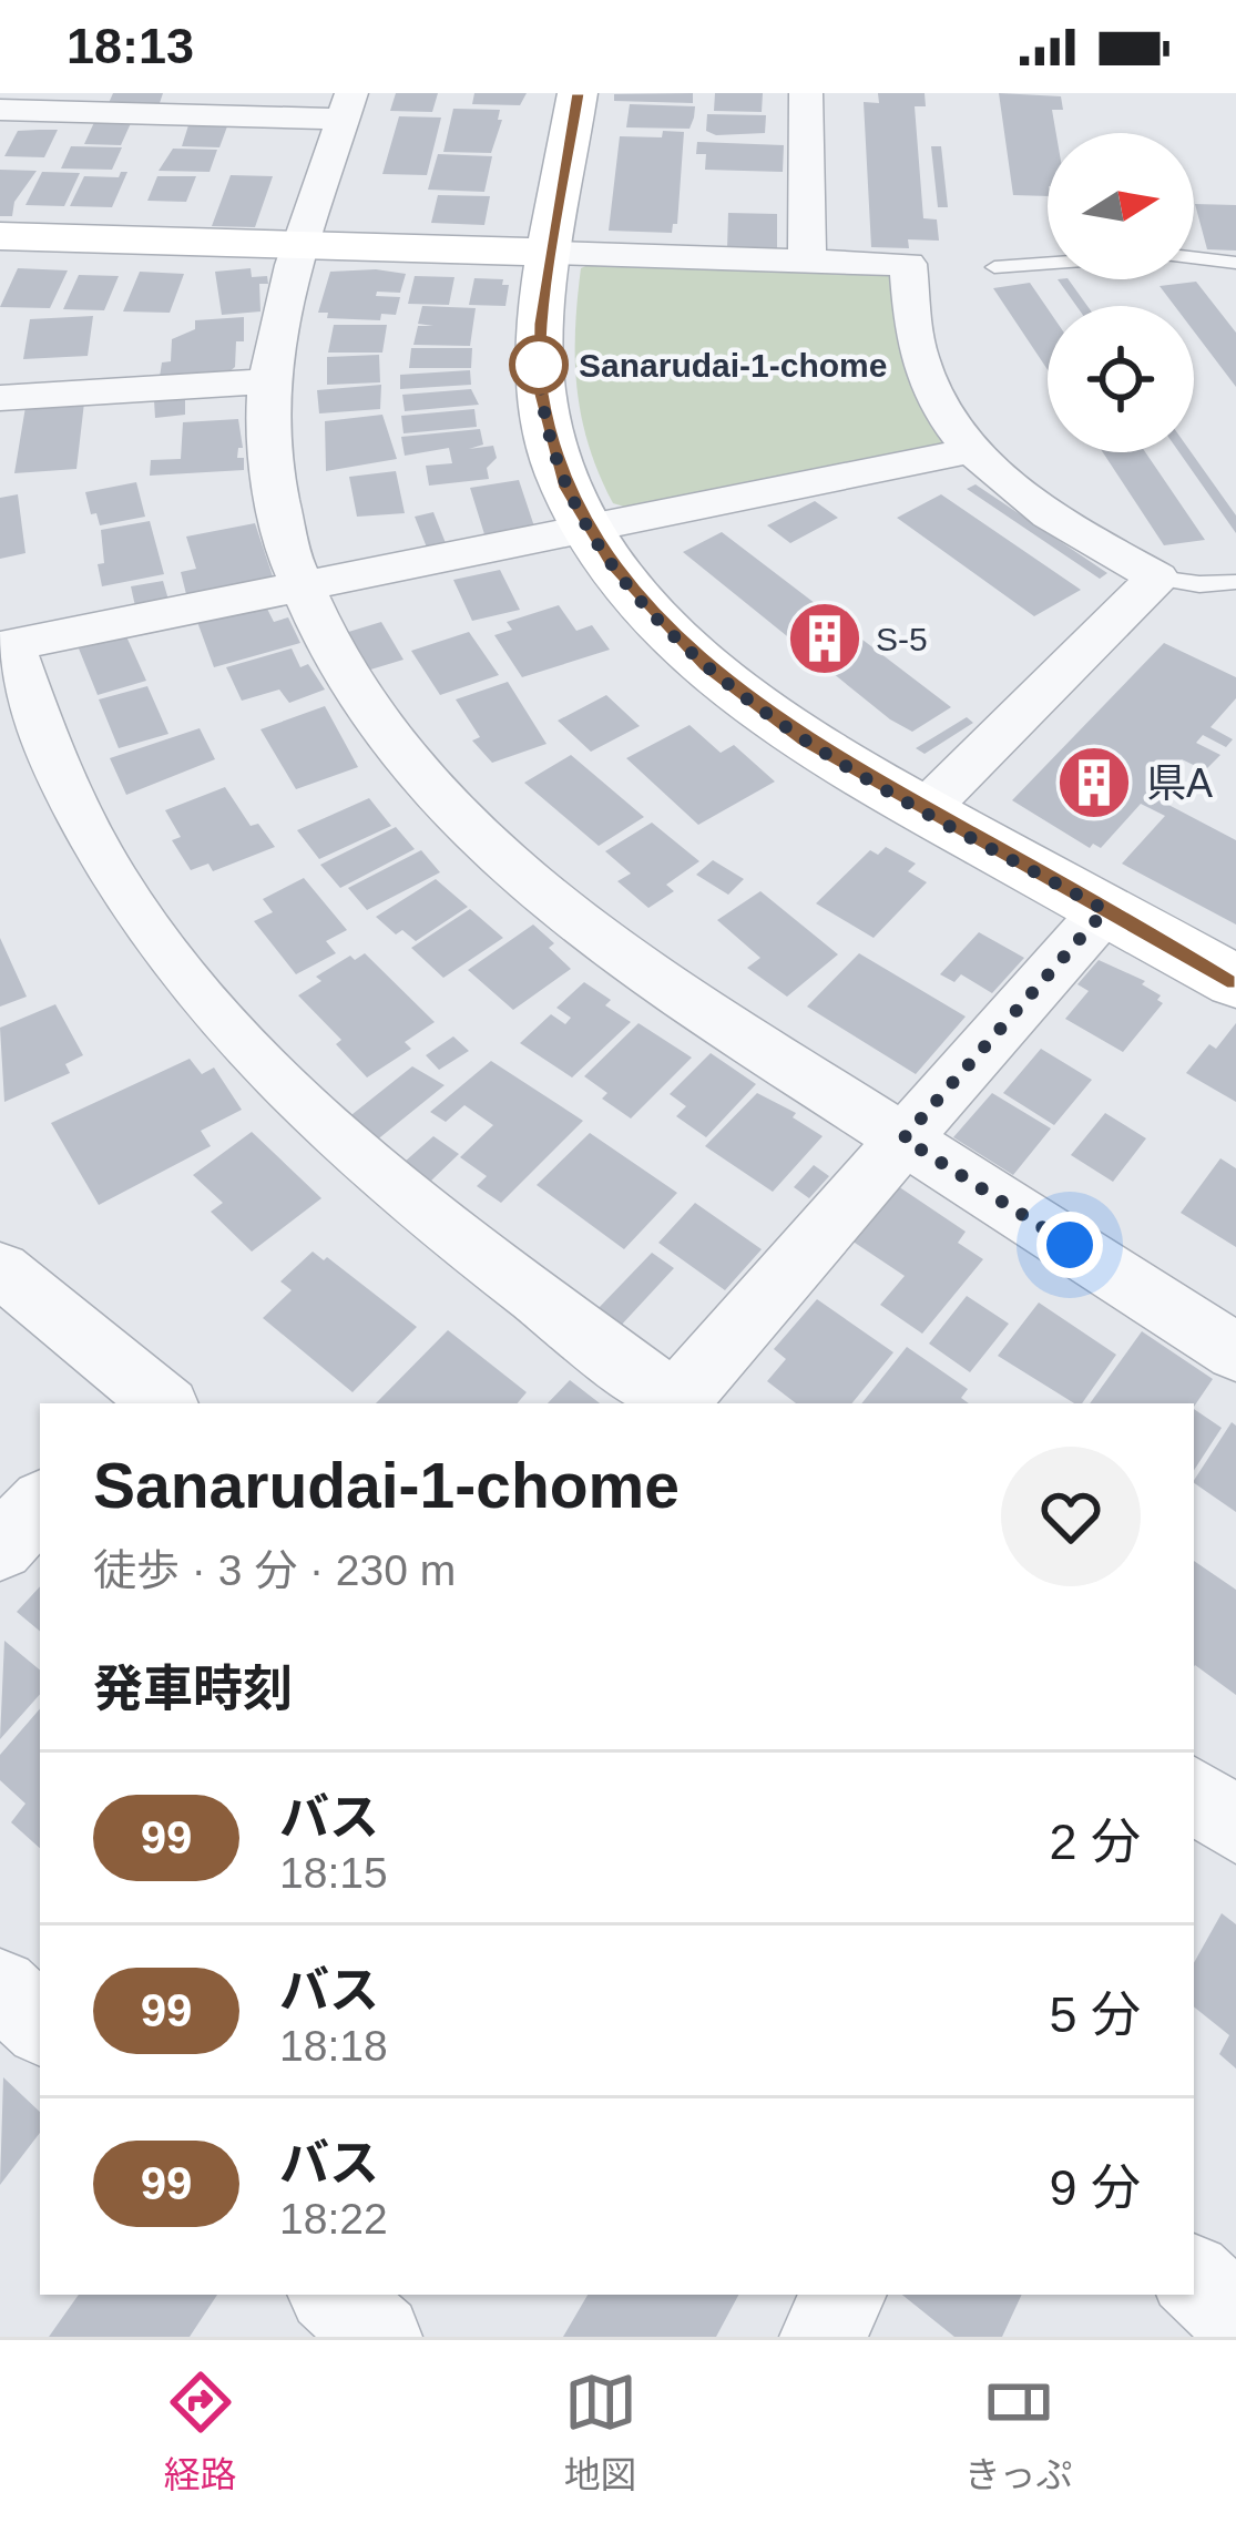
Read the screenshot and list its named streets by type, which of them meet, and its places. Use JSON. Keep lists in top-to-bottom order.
{
  "places": {
    "other": ["Sanarudai-1-chome"],
    "building": ["S-5", "県A"]
  },
  "lines": ["bus line 99"],
  "north": "right",
  "page": {
    "status": "18:13",
    "heading": [
      ["Sanarudai-1-chome", "徒歩 · 3 分 · 230 m"],
      "発車時刻"
    ],
    "list": [
      {
        "mark": "99",
        "name": "バス",
        "note": "18:15",
        "value": "2 分"
      },
      {
        "mark": "99",
        "name": "バス",
        "note": "18:18",
        "value": "5 分"
      },
      {
        "mark": "99",
        "name": "バス",
        "note": "18:22",
        "value": "9 分"
      }
    ],
    "tabs": ["経路", "地図", "きっぷ"]
  }
}
